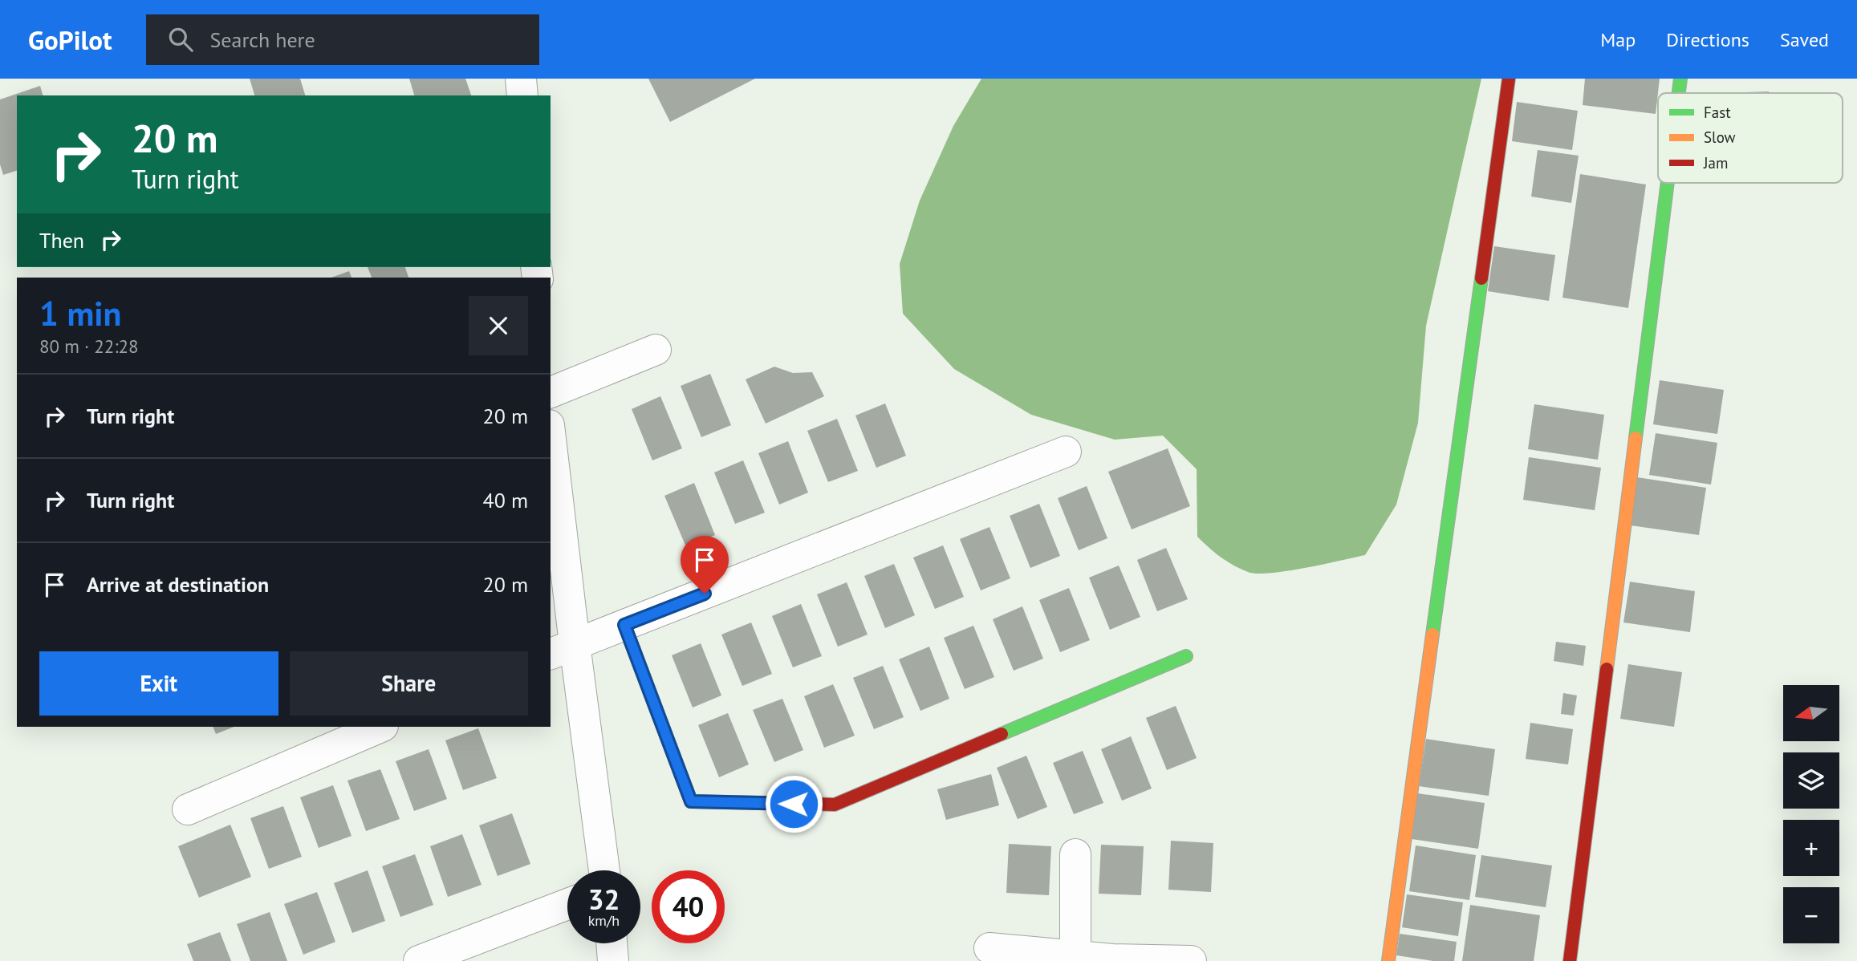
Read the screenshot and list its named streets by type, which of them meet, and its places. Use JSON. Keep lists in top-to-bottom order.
{
  "legend": ["Fast", "Slow", "Jam"],
  "north": "left",
  "page": {
    "header": "GoPilot",
    "search": "Search here",
    "nav": ["Map", "Directions", "Saved"],
    "turn": ["20 m", "Turn right"],
    "then": "Then",
    "heading": ["1 min", "80 m · 22:28"],
    "list": [
      {
        "name": "Turn right",
        "value": "20 m"
      },
      {
        "name": "Turn right",
        "value": "40 m"
      },
      {
        "name": "Arrive at destination",
        "value": "20 m"
      }
    ],
    "buttons": ["Exit", "Share"],
    "map_buttons": ["+", "−"],
    "speed": "32 km/h",
    "limit": "40"
  }
}
